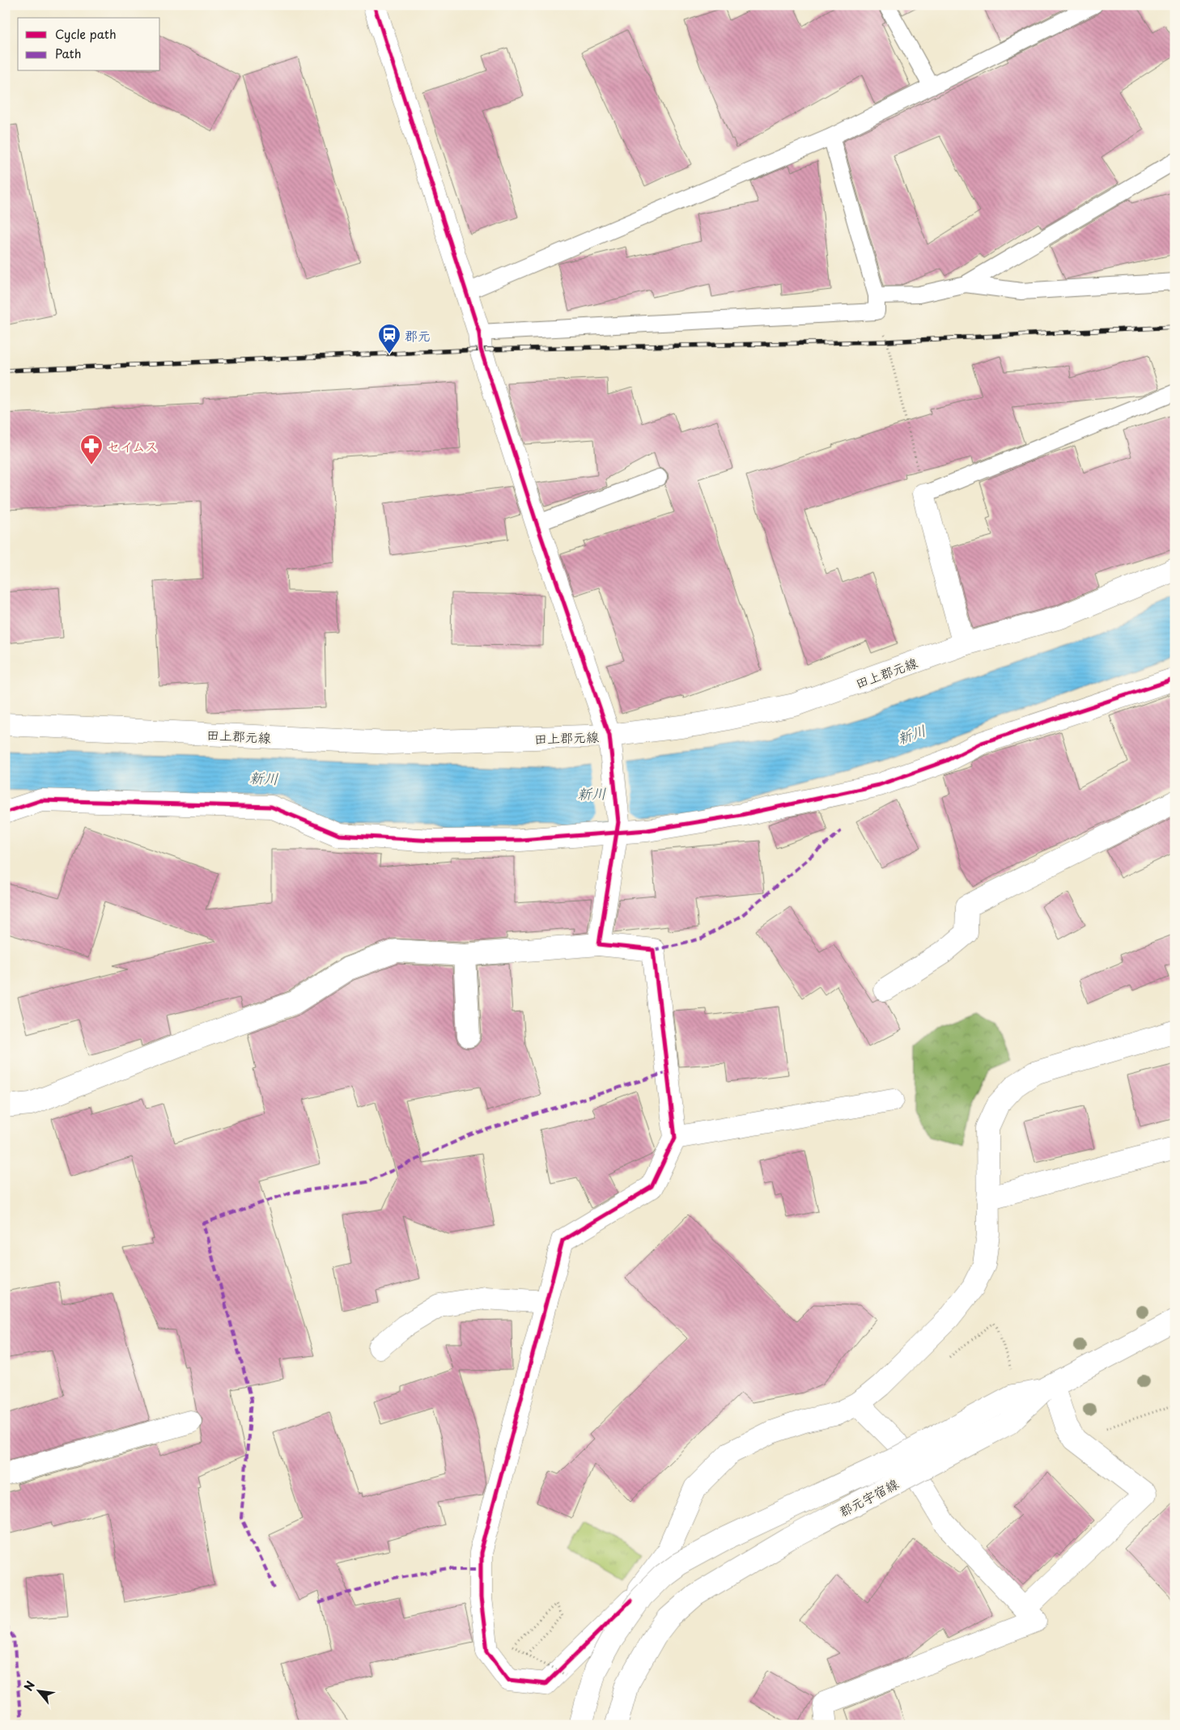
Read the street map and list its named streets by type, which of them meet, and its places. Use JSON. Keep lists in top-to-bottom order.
{
  "streets": {
    "street": ["田上郡元線", "郡元宇宿線"]
  },
  "water": ["新川"],
  "places": {
    "station": ["郡元"],
    "pharmacy": ["セイムス"]
  },
  "legend": ["Cycle path", "Path"],
  "north": "top left"
}
